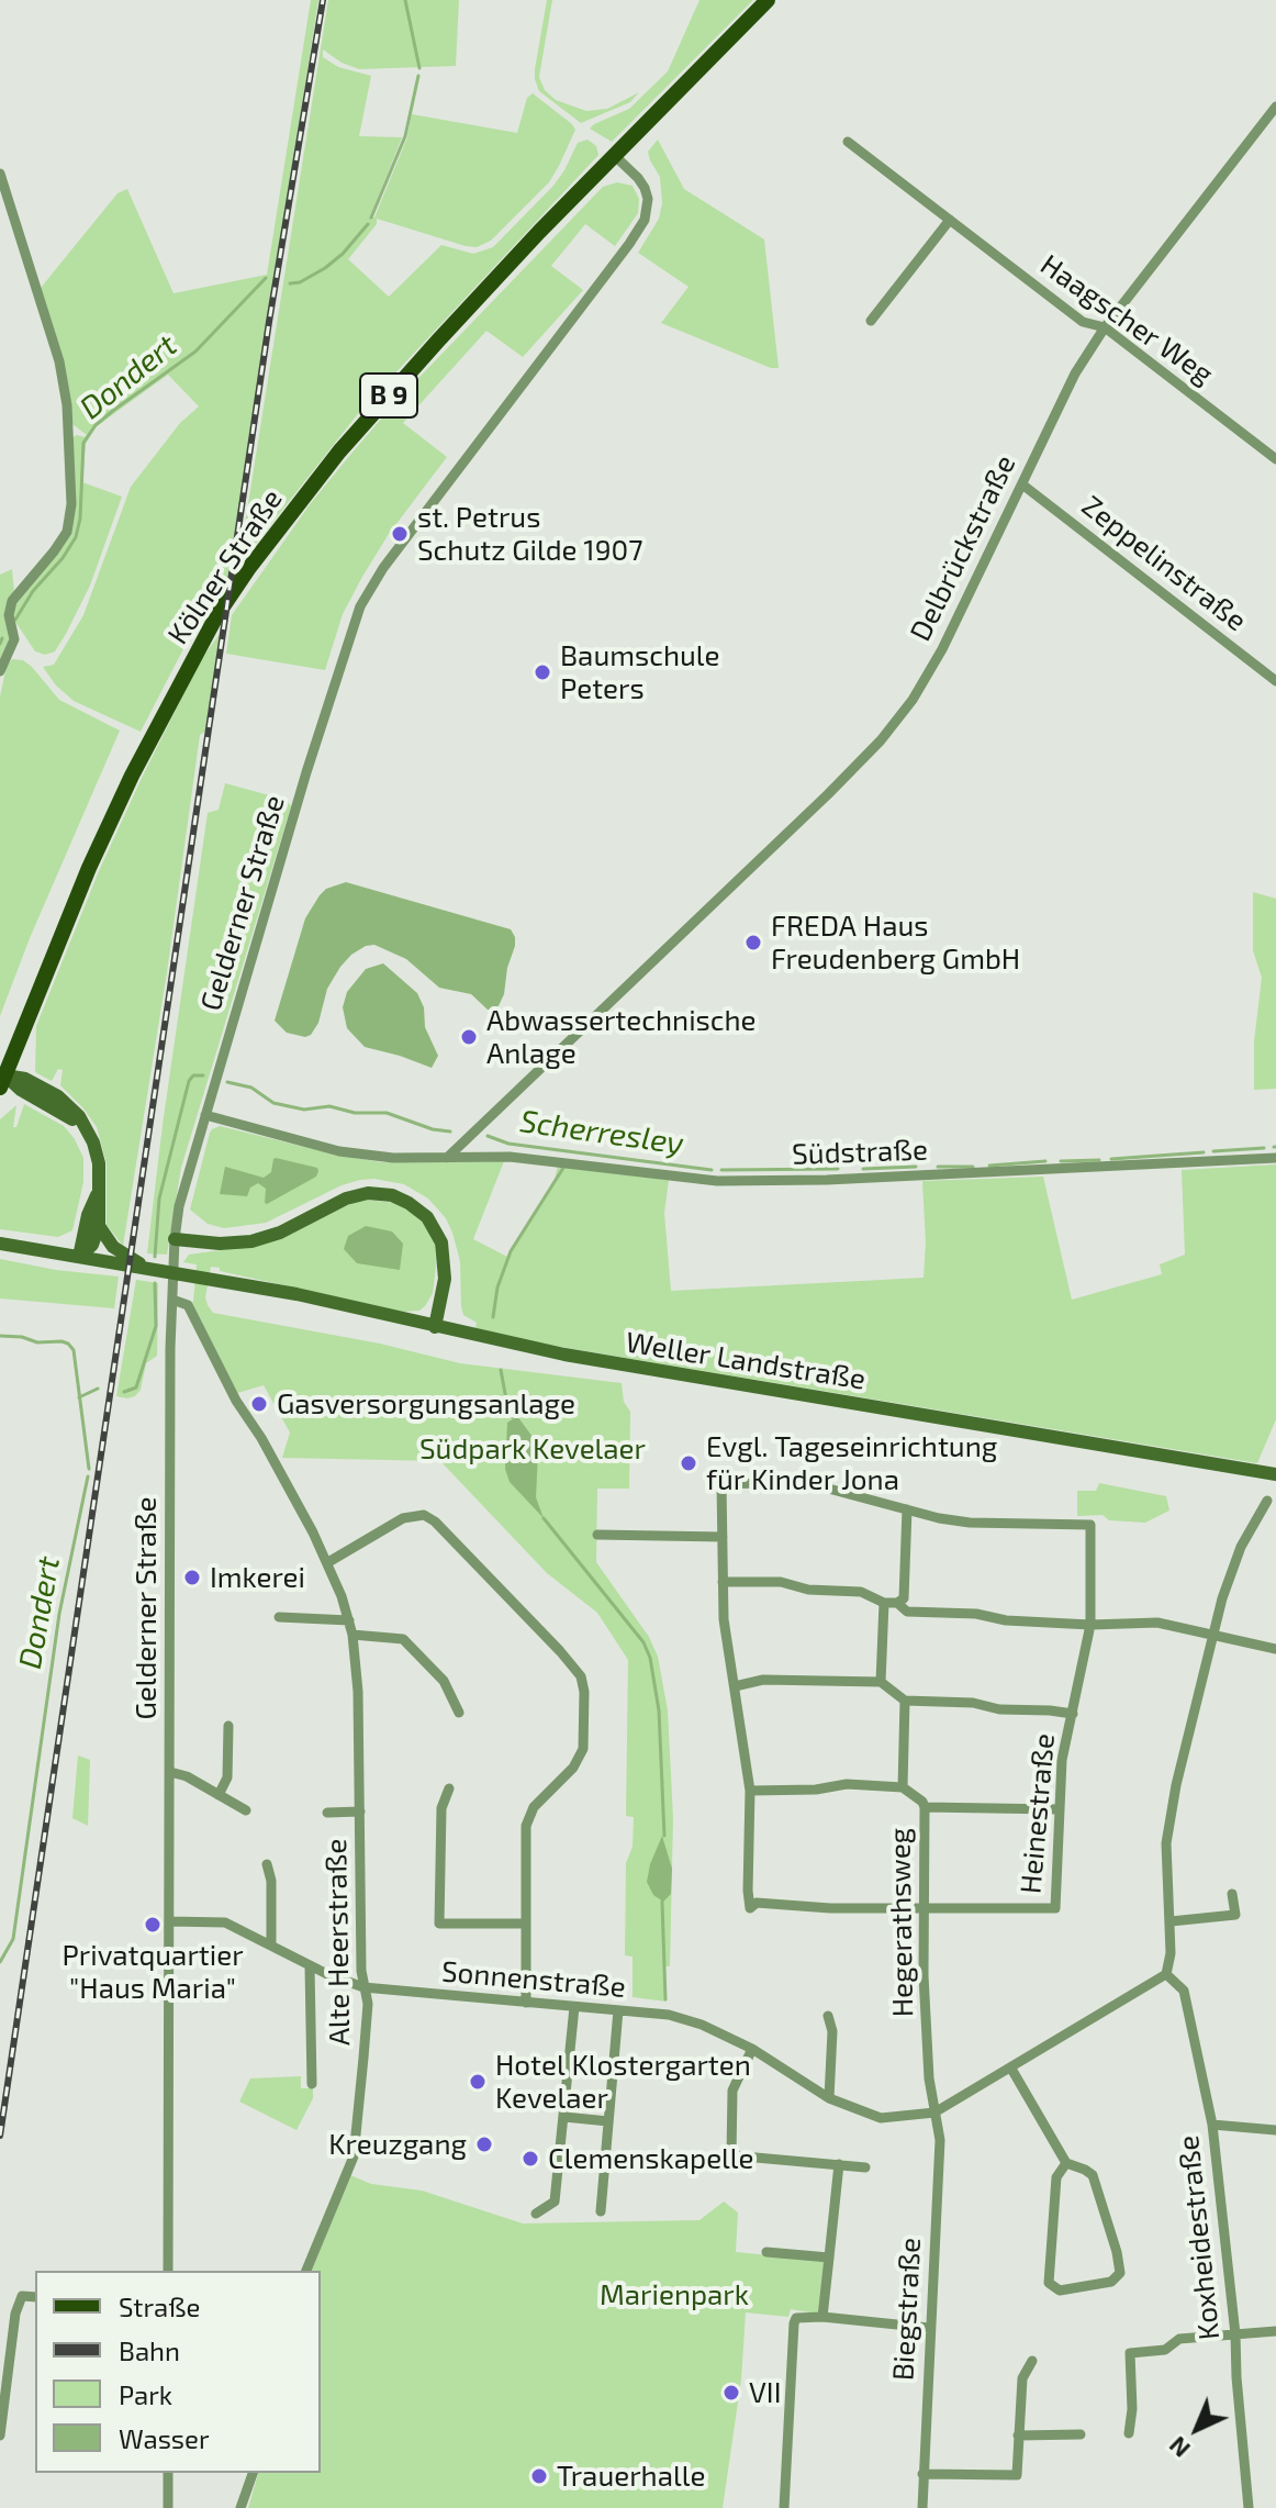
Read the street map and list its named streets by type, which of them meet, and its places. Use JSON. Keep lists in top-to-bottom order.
{
  "streets": {
    "main road": ["B 9", "Kölner Straße", "Weller Landstraße"],
    "street": [
      "Haagscher Weg",
      "Delbrückstraße",
      "Zeppelinstraße",
      "Gelderner Straße",
      "Südstraße",
      "Heinestraße",
      "Hegerathsweg",
      "Alte Heerstraße",
      "Sonnenstraße",
      "Koxheidestraße",
      "Biegstraße"
    ]
  },
  "crossings": [
    ["Haagscher Weg", "Delbrückstraße"],
    ["B 9", "Kölner Straße"],
    ["B 9", "Gelderner Straße"],
    ["Delbrückstraße", "Zeppelinstraße"],
    ["Delbrückstraße", "Südstraße"],
    ["Kölner Straße", "Gelderner Straße"],
    ["Gelderner Straße", "Südstraße"],
    ["Gelderner Straße", "Alte Heerstraße"],
    ["Gelderner Straße", "Sonnenstraße"],
    ["Heinestraße", "Hegerathsweg"],
    ["Hegerathsweg", "Sonnenstraße"],
    ["Hegerathsweg", "Biegstraße"],
    ["Alte Heerstraße", "Sonnenstraße"],
    ["Sonnenstraße", "Koxheidestraße"],
    ["Sonnenstraße", "Biegstraße"]
  ],
  "water": ["Dondert", "Scherresley"],
  "parks": ["Südpark Kevelaer", "Marienpark"],
  "places": [
    "st. Petrus Schutz Gilde 1907",
    "Baumschule Peters",
    "FREDA Haus Freudenberg GmbH",
    "Abwassertechnische Anlage",
    "Gasversorgungsanlage",
    "Evgl. Tageseinrichtung für Kinder Jona",
    "Imkerei",
    "Privatquartier \"Haus Maria\"",
    "Hotel Klostergarten Kevelaer",
    "Kreuzgang",
    "Clemenskapelle",
    "VII",
    "Trauerhalle"
  ],
  "legend": [
    "Straße",
    "Bahn",
    "Park",
    "Wasser"
  ],
  "north": "bottom left"
}
